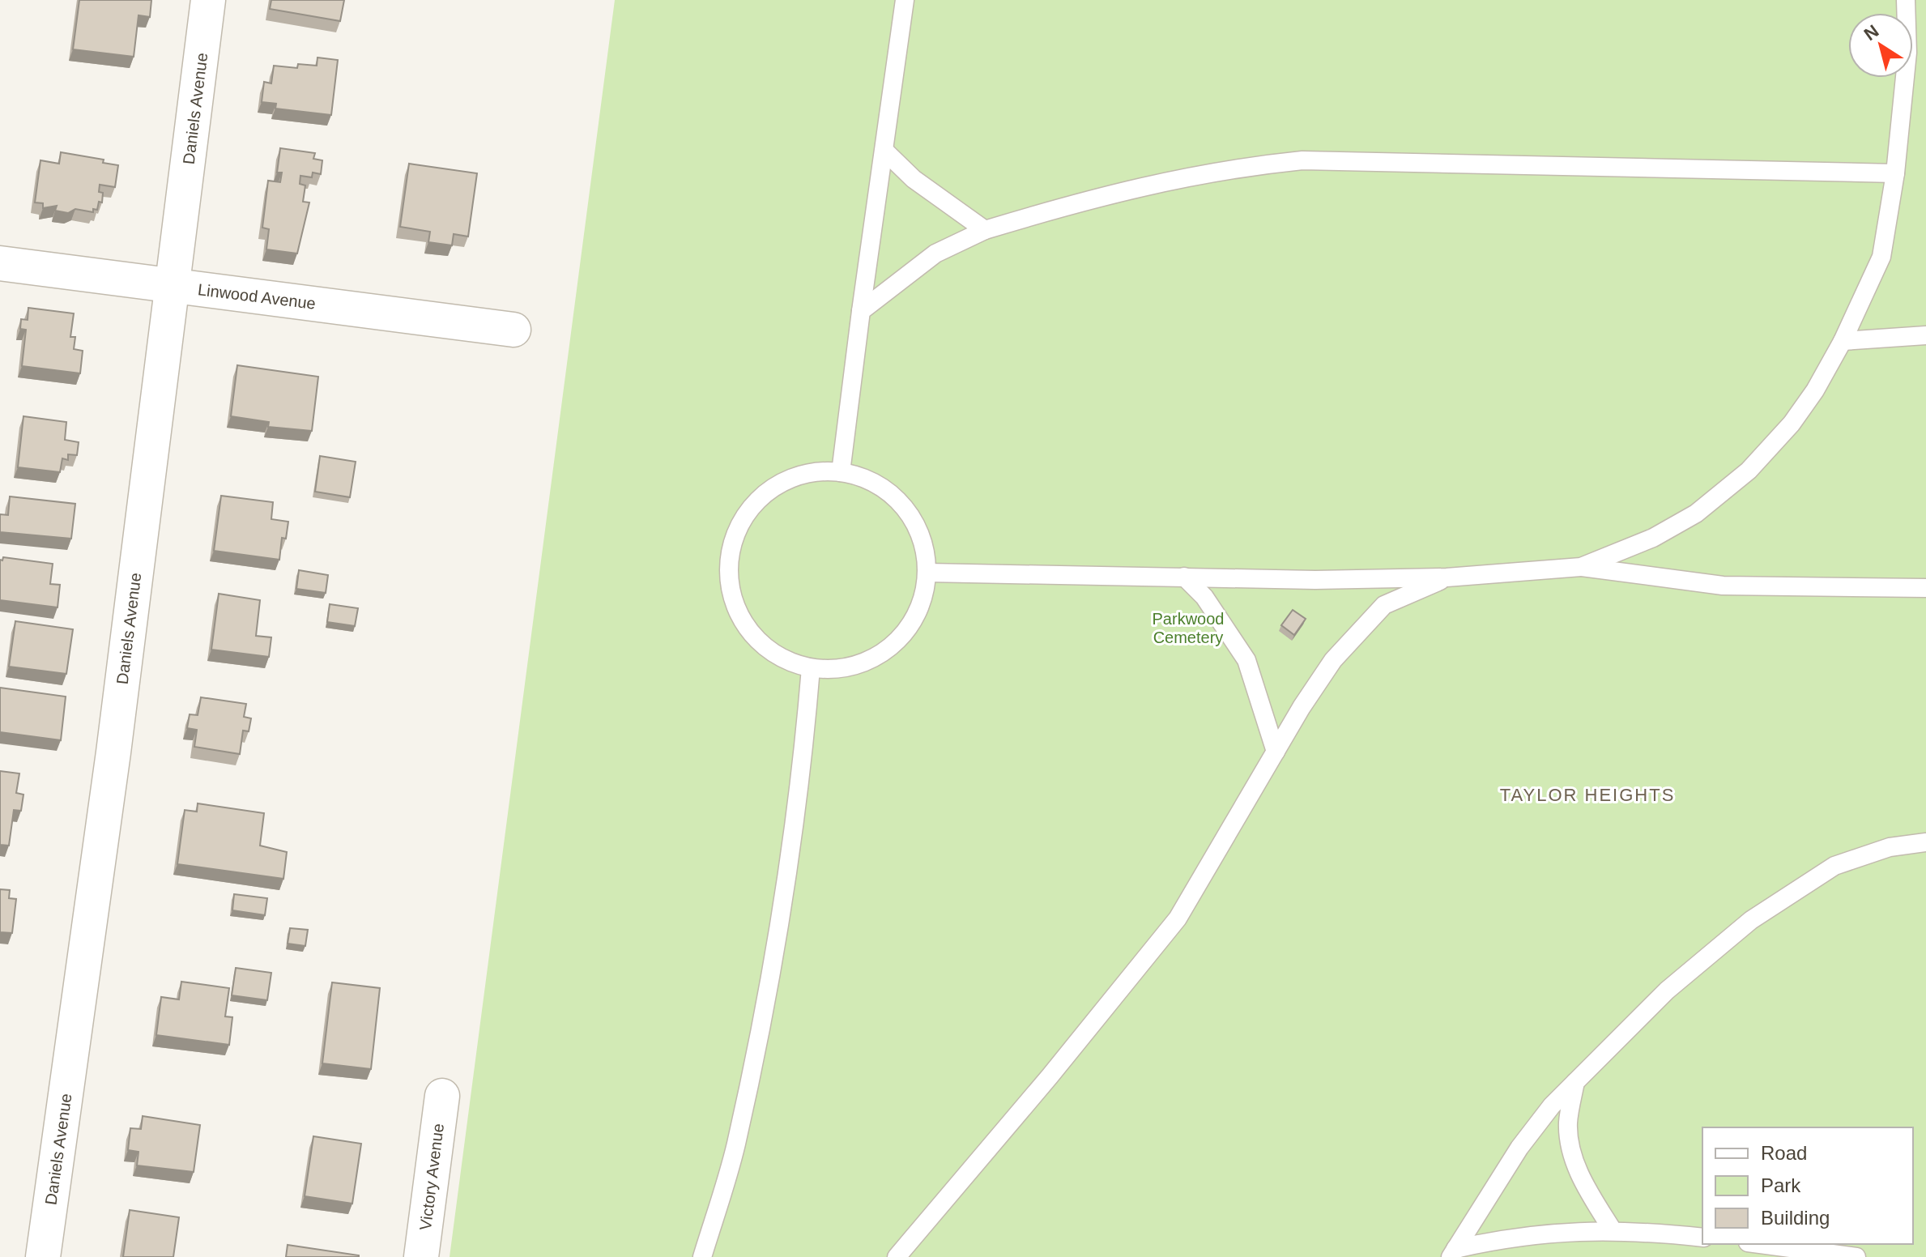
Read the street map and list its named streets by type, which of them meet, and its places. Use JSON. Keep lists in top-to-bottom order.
{
  "streets": {
    "street": ["Daniels Avenue", "Linwood Avenue", "Victory Avenue"]
  },
  "crossings": [
    ["Daniels Avenue", "Linwood Avenue"]
  ],
  "districts": ["TAYLOR HEIGHTS"],
  "parks": ["Parkwood Cemetery"],
  "legend": ["Road", "Park", "Building"],
  "north": "top left"
}
